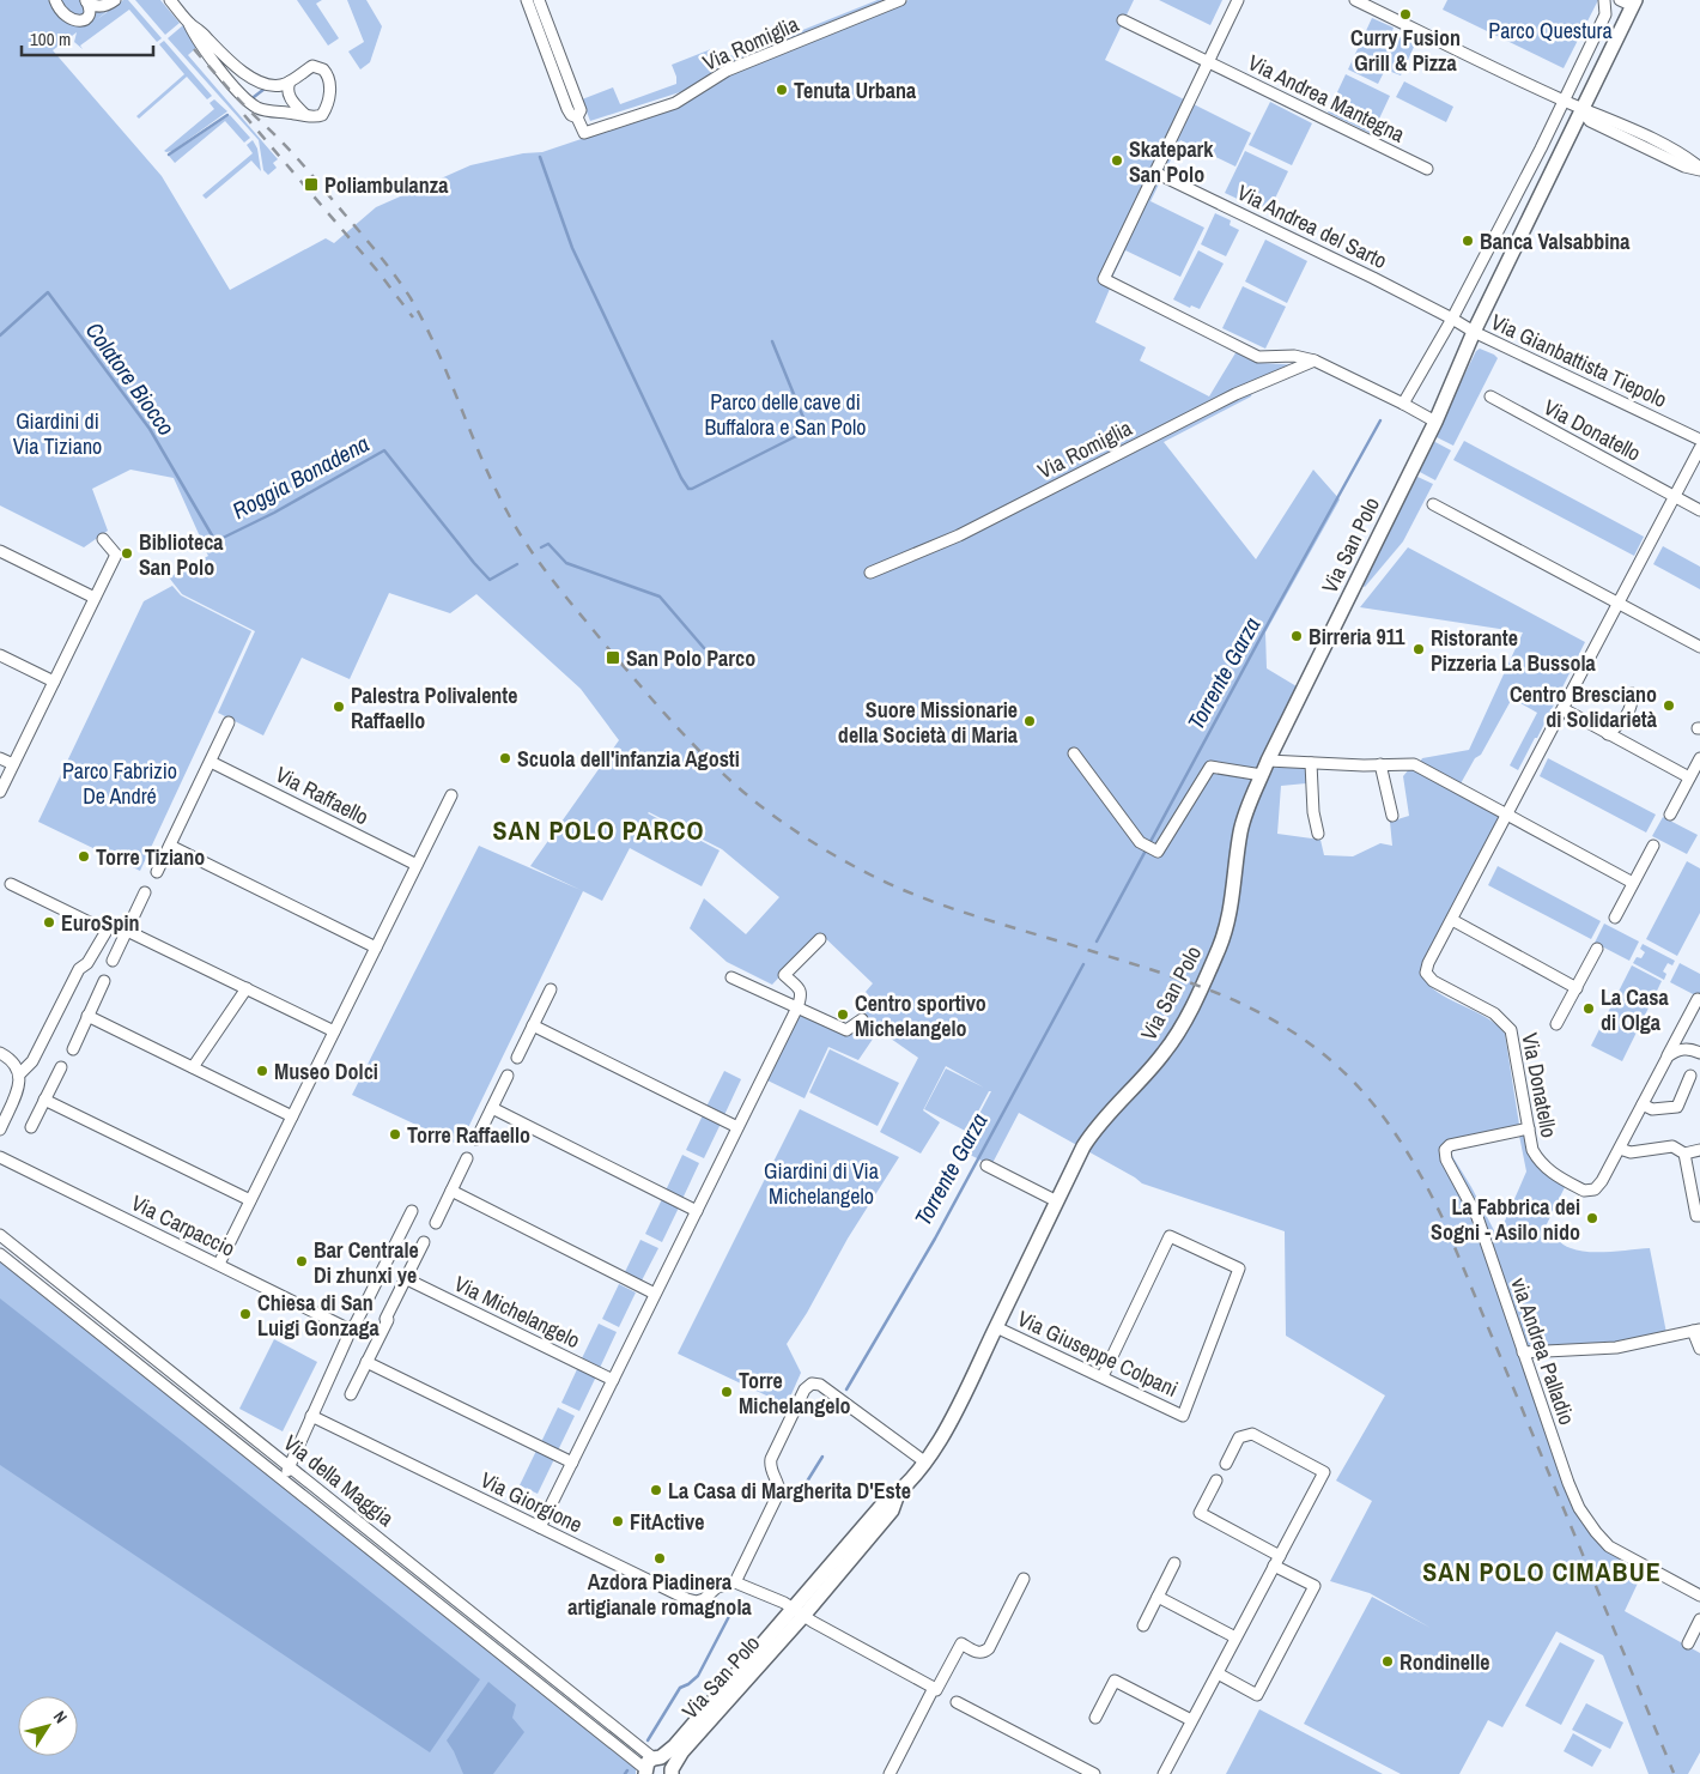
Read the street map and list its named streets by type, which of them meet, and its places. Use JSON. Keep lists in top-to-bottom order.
{
  "streets": {
    "main road": ["Via San Polo"],
    "street": [
      "Via Romiglia",
      "Via Andrea Mantegna",
      "Via Andrea del Sarto",
      "Via Gianbattista Tiepolo",
      "Via Donatello",
      "Via Raffaello",
      "Via Carpaccio",
      "Via Michelangelo",
      "via Andrea Palladio",
      "Via Giuseppe Colpani",
      "Via della Maggia",
      "Via Giorgione"
    ]
  },
  "crossings": [
    ["Via Gianbattista Tiepolo", "Via San Polo"],
    ["Via Donatello", "via Andrea Palladio"],
    ["Via San Polo", "Via Giuseppe Colpani"],
    ["Via San Polo", "Via della Maggia"]
  ],
  "districts": ["SAN POLO PARCO", "SAN POLO CIMABUE"],
  "water": ["Colatore Biocco", "Roggia Bonadena", "Torrente Garza"],
  "parks": [
    "Parco Questura",
    "Parco delle cave di Buffalora e San Polo",
    "Giardini di Via Tiziano",
    "Parco Fabrizio De André",
    "Giardini di Via Michelangelo"
  ],
  "places": {
    "other": [
      "Curry Fusion Grill & Pizza",
      "Tenuta Urbana",
      "Skatepark San Polo",
      "Banca Valsabbina",
      "Biblioteca San Polo",
      "Birreria 911",
      "Ristorante Pizzeria La Bussola",
      "Centro Bresciano di Solidarietà",
      "Palestra Polivalente Raffaello",
      "Suore Missionarie della Società di Maria",
      "Scuola dell'infanzia Agosti",
      "Torre Tiziano",
      "EuroSpin",
      "La Casa di Olga",
      "Centro sportivo Michelangelo",
      "Museo Dolci",
      "Torre Raffaello",
      "La Fabbrica dei Sogni - Asilo nido",
      "Bar Centrale Di zhunxi ye",
      "Chiesa di San Luigi Gonzaga",
      "Torre Michelangelo",
      "La Casa di Margherita D'Este",
      "FitActive",
      "Azdora Piadinera artigianale romagnola",
      "Rondinelle"
    ],
    "transit": ["Poliambulanza", "San Polo Parco"]
  },
  "scale_bar": "100 m",
  "north": "top right"
}
